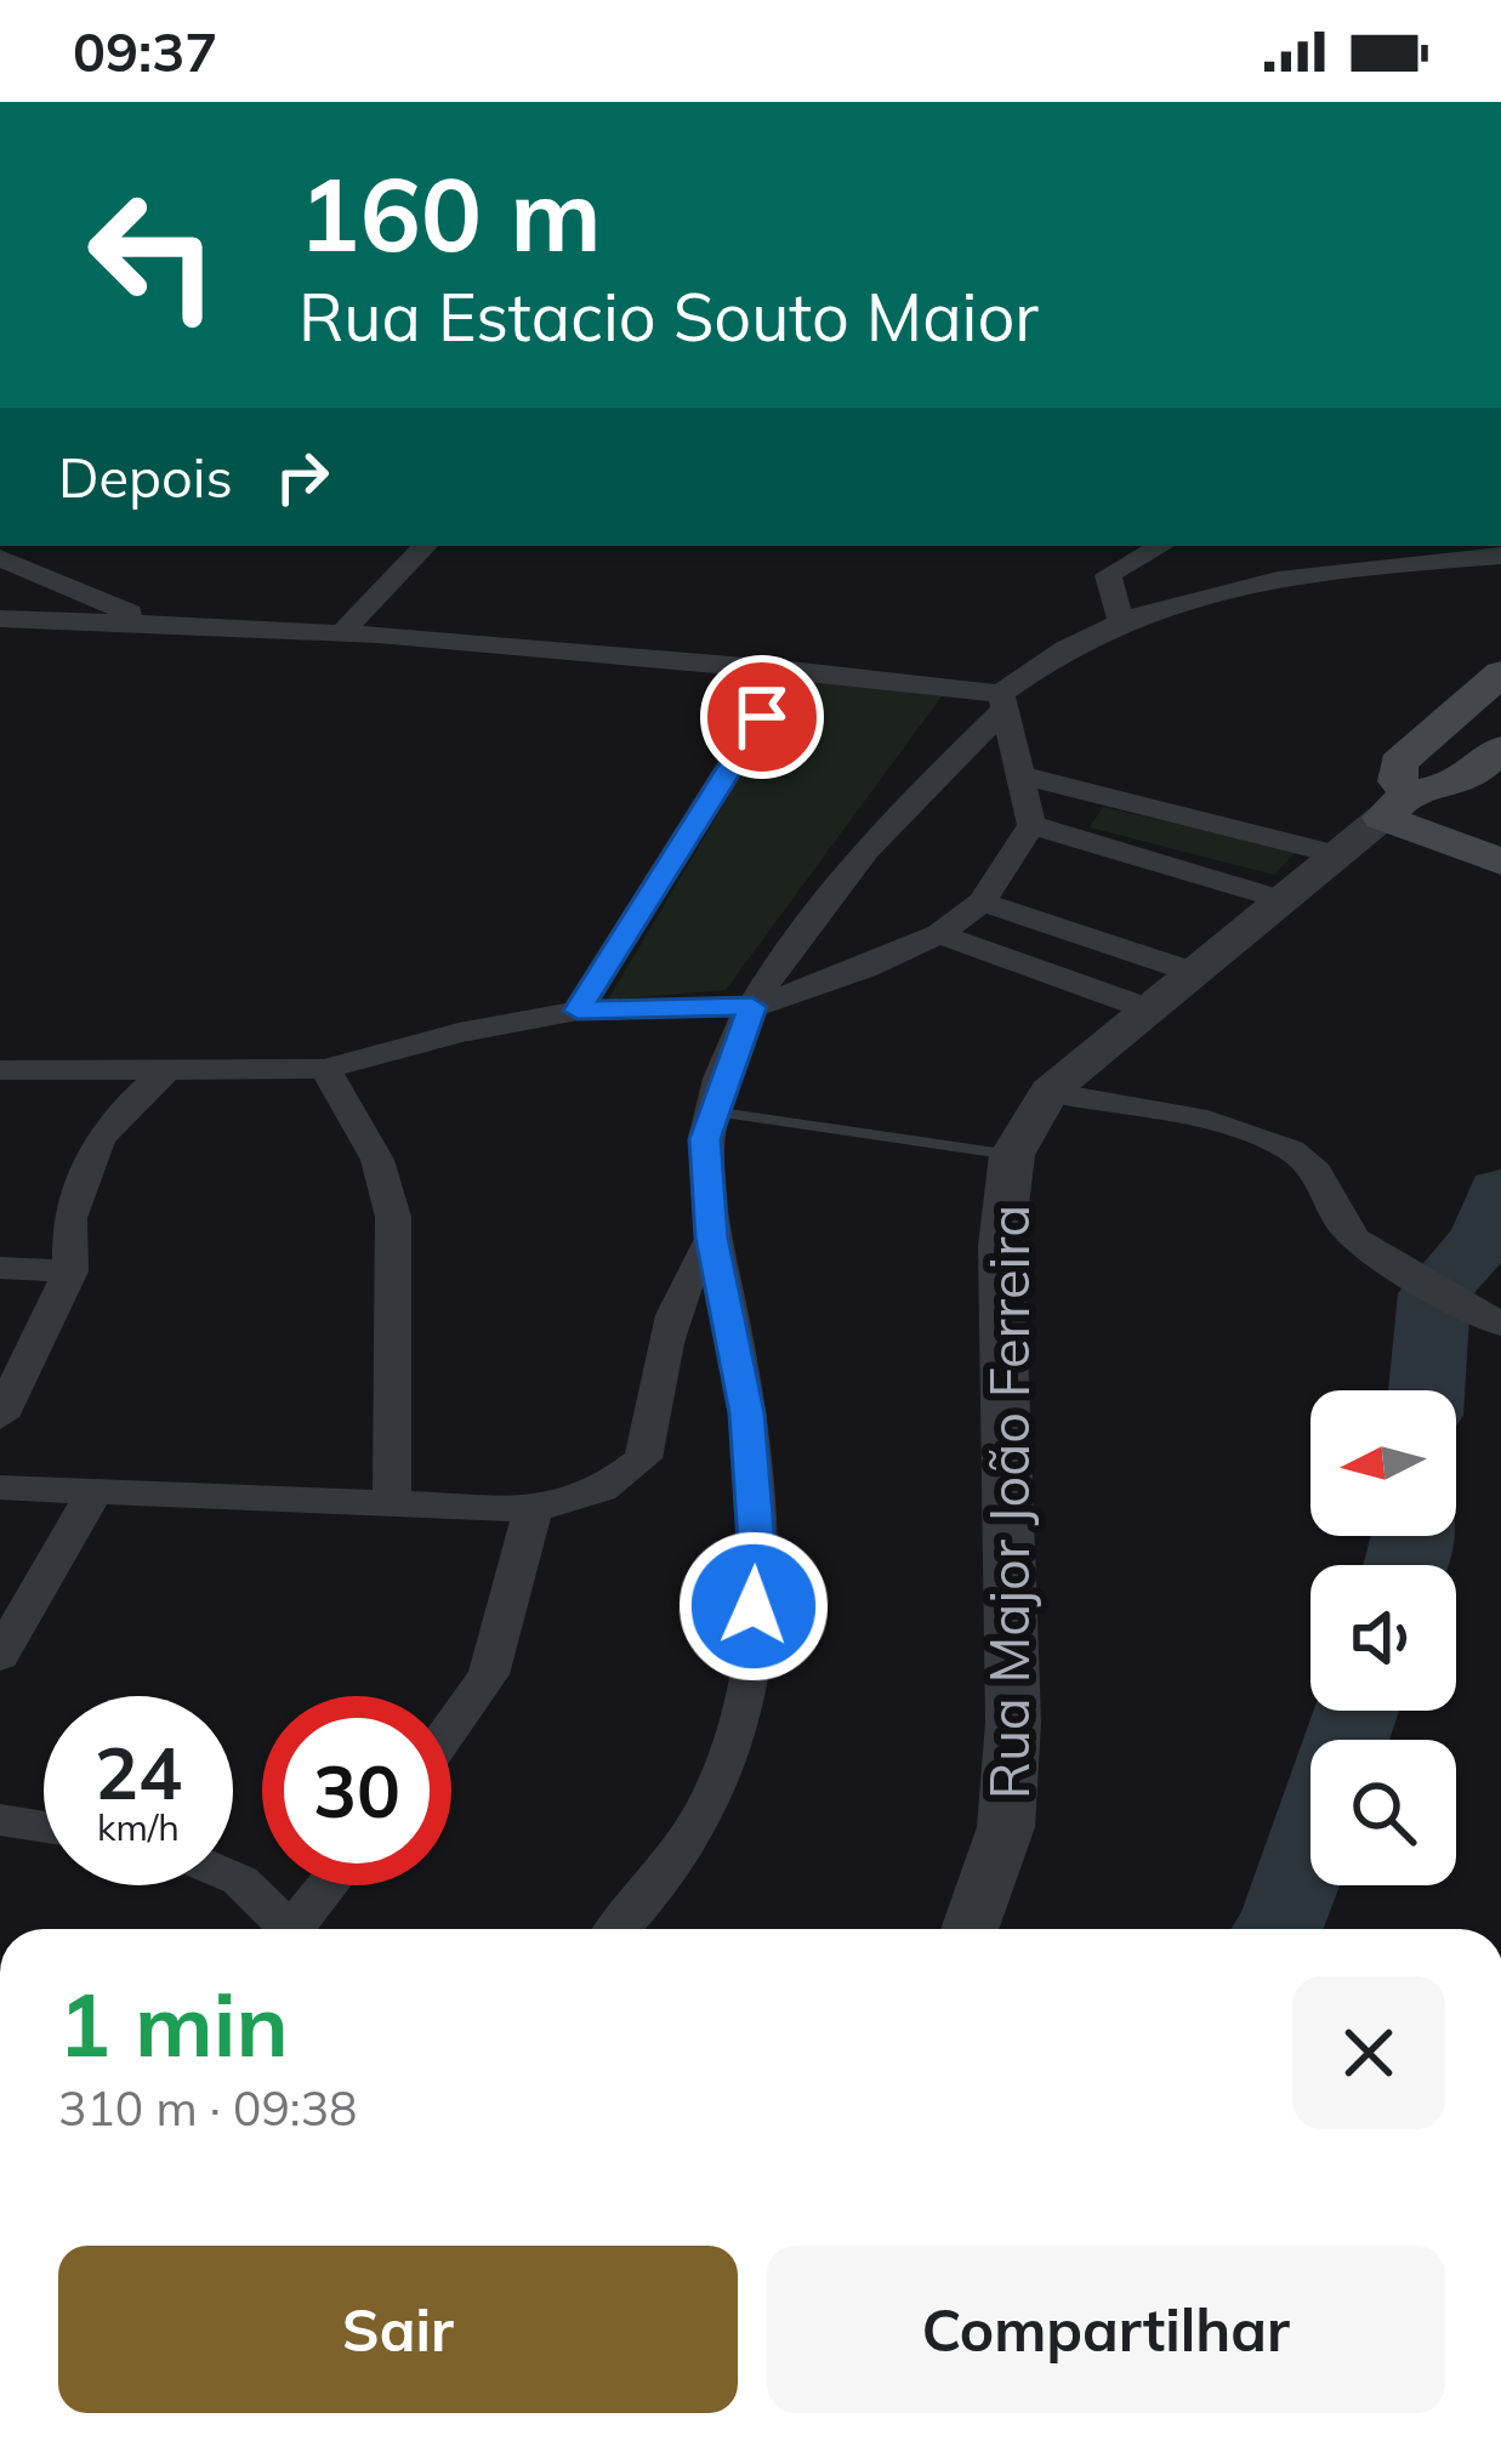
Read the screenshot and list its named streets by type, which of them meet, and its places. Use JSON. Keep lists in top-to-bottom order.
{
  "streets": {
    "main road": ["Rua Major João Ferreira"]
  },
  "north": "left",
  "page": {
    "status": "09:37",
    "turn": ["160 m", "Rua Estacio Souto Maior"],
    "then": "Depois",
    "speed": "24 km/h",
    "limit": "30",
    "heading": ["1 min", "310 m · 09:38"],
    "buttons": ["Sair", "Compartilhar"]
  }
}
